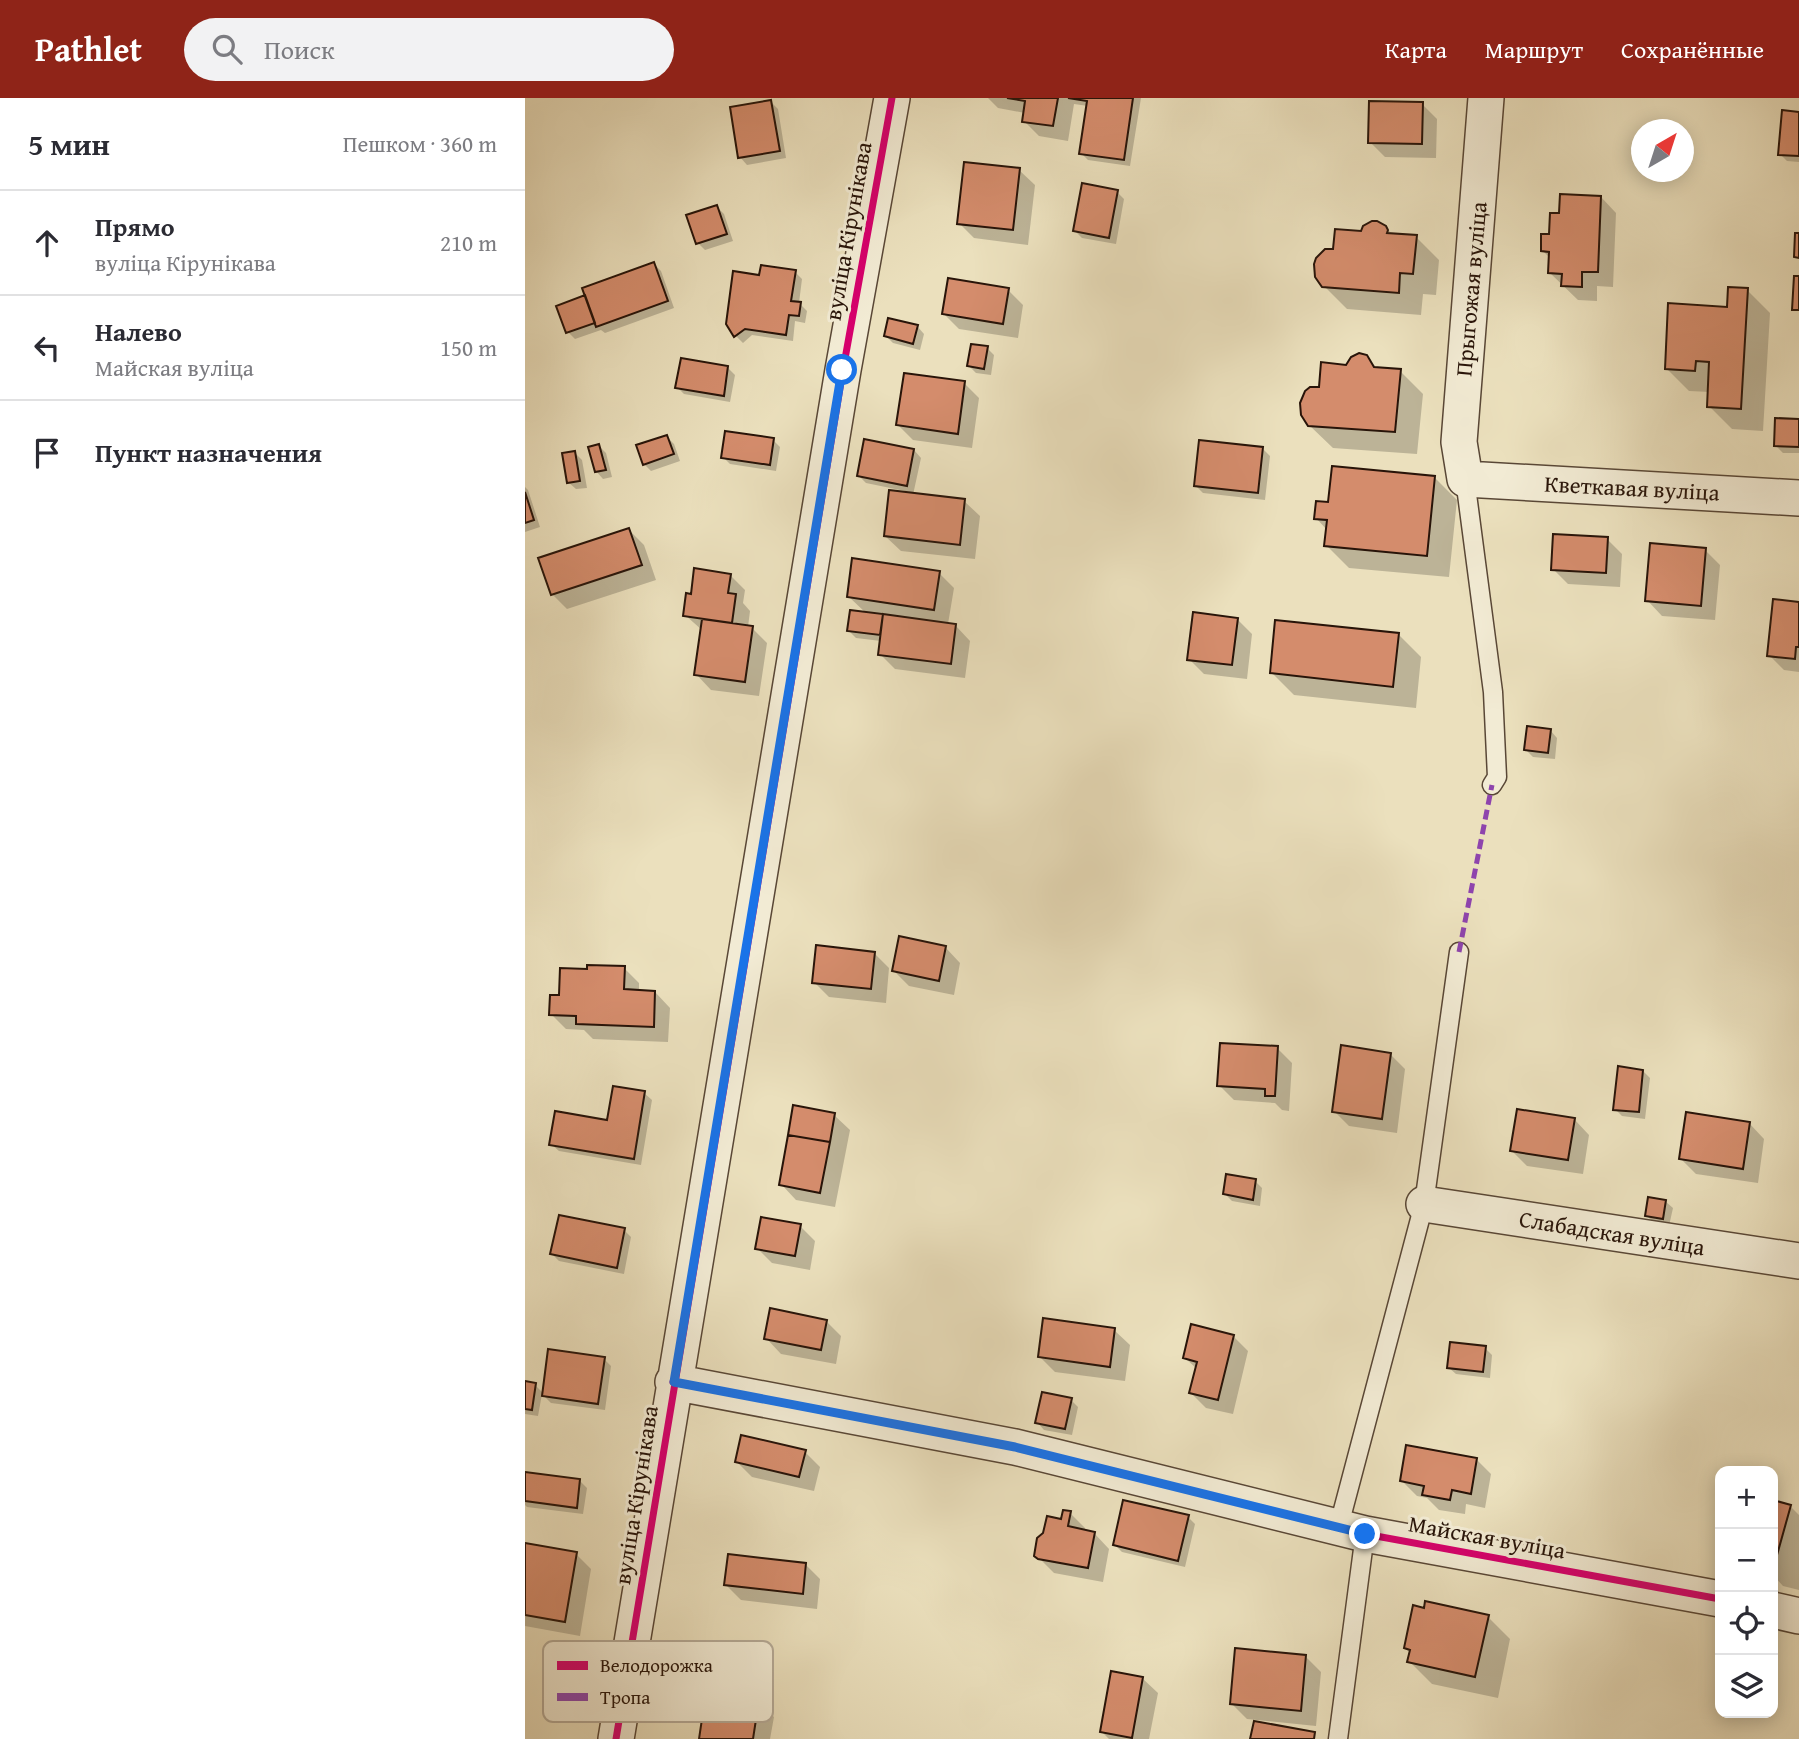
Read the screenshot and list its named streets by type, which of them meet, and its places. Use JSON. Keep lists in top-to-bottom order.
{
  "streets": {
    "street": [
      "вуліца Кірунікава",
      "Прыгожая вуліца",
      "Кветкавая вуліца",
      "Слабадская вуліца",
      "Майская вуліца"
    ]
  },
  "crossings": [
    ["вуліца Кірунікава", "Майская вуліца"],
    ["Прыгожая вуліца", "Кветкавая вуліца"]
  ],
  "legend": ["Велодорожка", "Тропа"],
  "north": "top right",
  "page": {
    "header": "Pathlet",
    "search": "Поиск",
    "nav": ["Карта", "Маршрут", "Сохранённые"],
    "heading": ["5 мин", "Пешком · 360 m"],
    "list": [
      ["Прямо", "вуліца Кірунікава", "210 m"],
      ["Налево", "Майская вуліца", "150 m"],
      "Пункт назначения"
    ],
    "map_buttons": ["+", "−"]
  }
}
